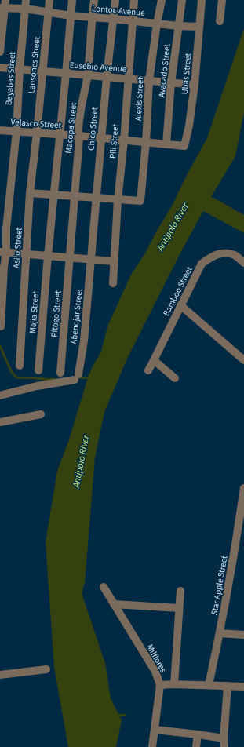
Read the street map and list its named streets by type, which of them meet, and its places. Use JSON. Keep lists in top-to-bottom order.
{
  "streets": {
    "street": [
      "Lontoc Avenue",
      "Lansones Street",
      "Eusebio Avenue",
      "Avacado Street",
      "Ubas Street",
      "Bayabas Street",
      "Alexis Street",
      "Velasco Street",
      "Macopa Street",
      "Chico Street",
      "Pili Street",
      "Asilo Street",
      "Bamboo Street",
      "Mejia Street",
      "Pitogo Street",
      "Abenojar Street",
      "Star Apple Street",
      "Milflores"
    ]
  },
  "crossings": [
    ["Lontoc Avenue", "Lansones Street"],
    ["Lontoc Avenue", "Avacado Street"],
    ["Lontoc Avenue", "Ubas Street"],
    ["Lontoc Avenue", "Bayabas Street"],
    ["Lontoc Avenue", "Alexis Street"],
    ["Lontoc Avenue", "Macopa Street"],
    ["Lontoc Avenue", "Chico Street"],
    ["Lontoc Avenue", "Pili Street"],
    ["Lansones Street", "Eusebio Avenue"],
    ["Lansones Street", "Velasco Street"],
    ["Lansones Street", "Asilo Street"],
    ["Eusebio Avenue", "Avacado Street"],
    ["Eusebio Avenue", "Ubas Street"],
    ["Eusebio Avenue", "Bayabas Street"],
    ["Eusebio Avenue", "Alexis Street"],
    ["Eusebio Avenue", "Macopa Street"],
    ["Eusebio Avenue", "Chico Street"],
    ["Eusebio Avenue", "Pili Street"],
    ["Avacado Street", "Velasco Street"],
    ["Ubas Street", "Velasco Street"],
    ["Bayabas Street", "Velasco Street"],
    ["Alexis Street", "Velasco Street"],
    ["Alexis Street", "Pili Street"],
    ["Velasco Street", "Macopa Street"],
    ["Velasco Street", "Chico Street"],
    ["Velasco Street", "Pili Street"],
    ["Velasco Street", "Asilo Street"],
    ["Macopa Street", "Pitogo Street"],
    ["Chico Street", "Abenojar Street"]
  ],
  "water": ["Antipolo River"]
}
